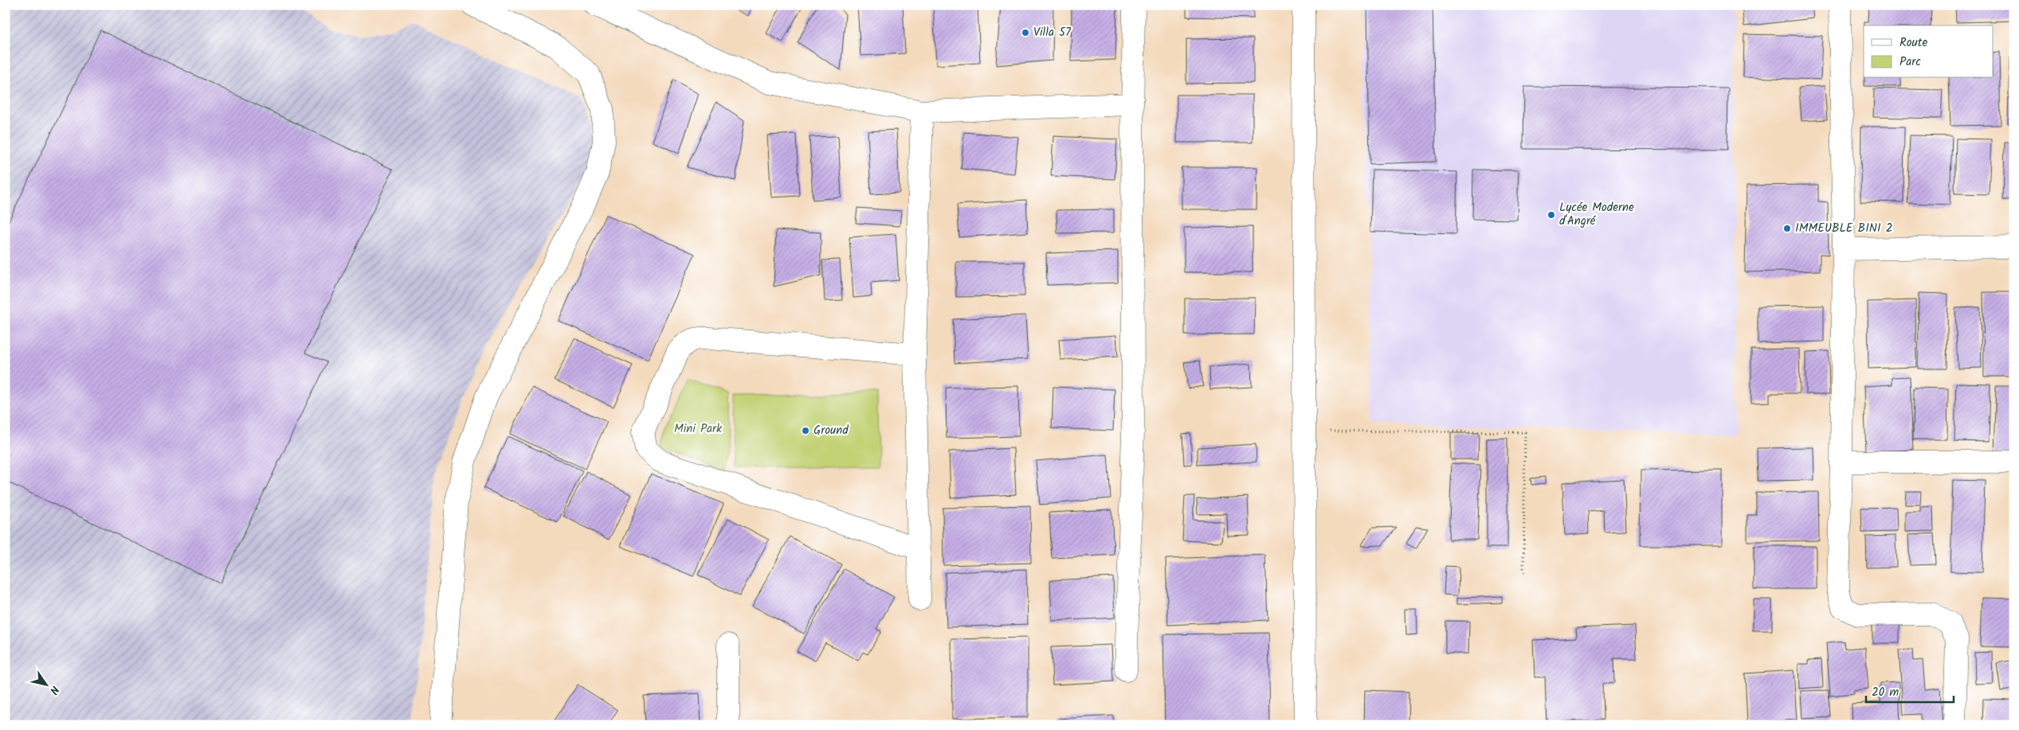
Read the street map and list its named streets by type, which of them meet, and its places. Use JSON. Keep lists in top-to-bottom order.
{
  "parks": ["Mini Park"],
  "places": [
    "Villa 57",
    "Lycée Moderne d'Angré",
    "IMMEUBLE BINI 2",
    "Ground"
  ],
  "legend": ["Route", "Parc"],
  "scale_bar": "20 m",
  "north": "bottom right"
}
